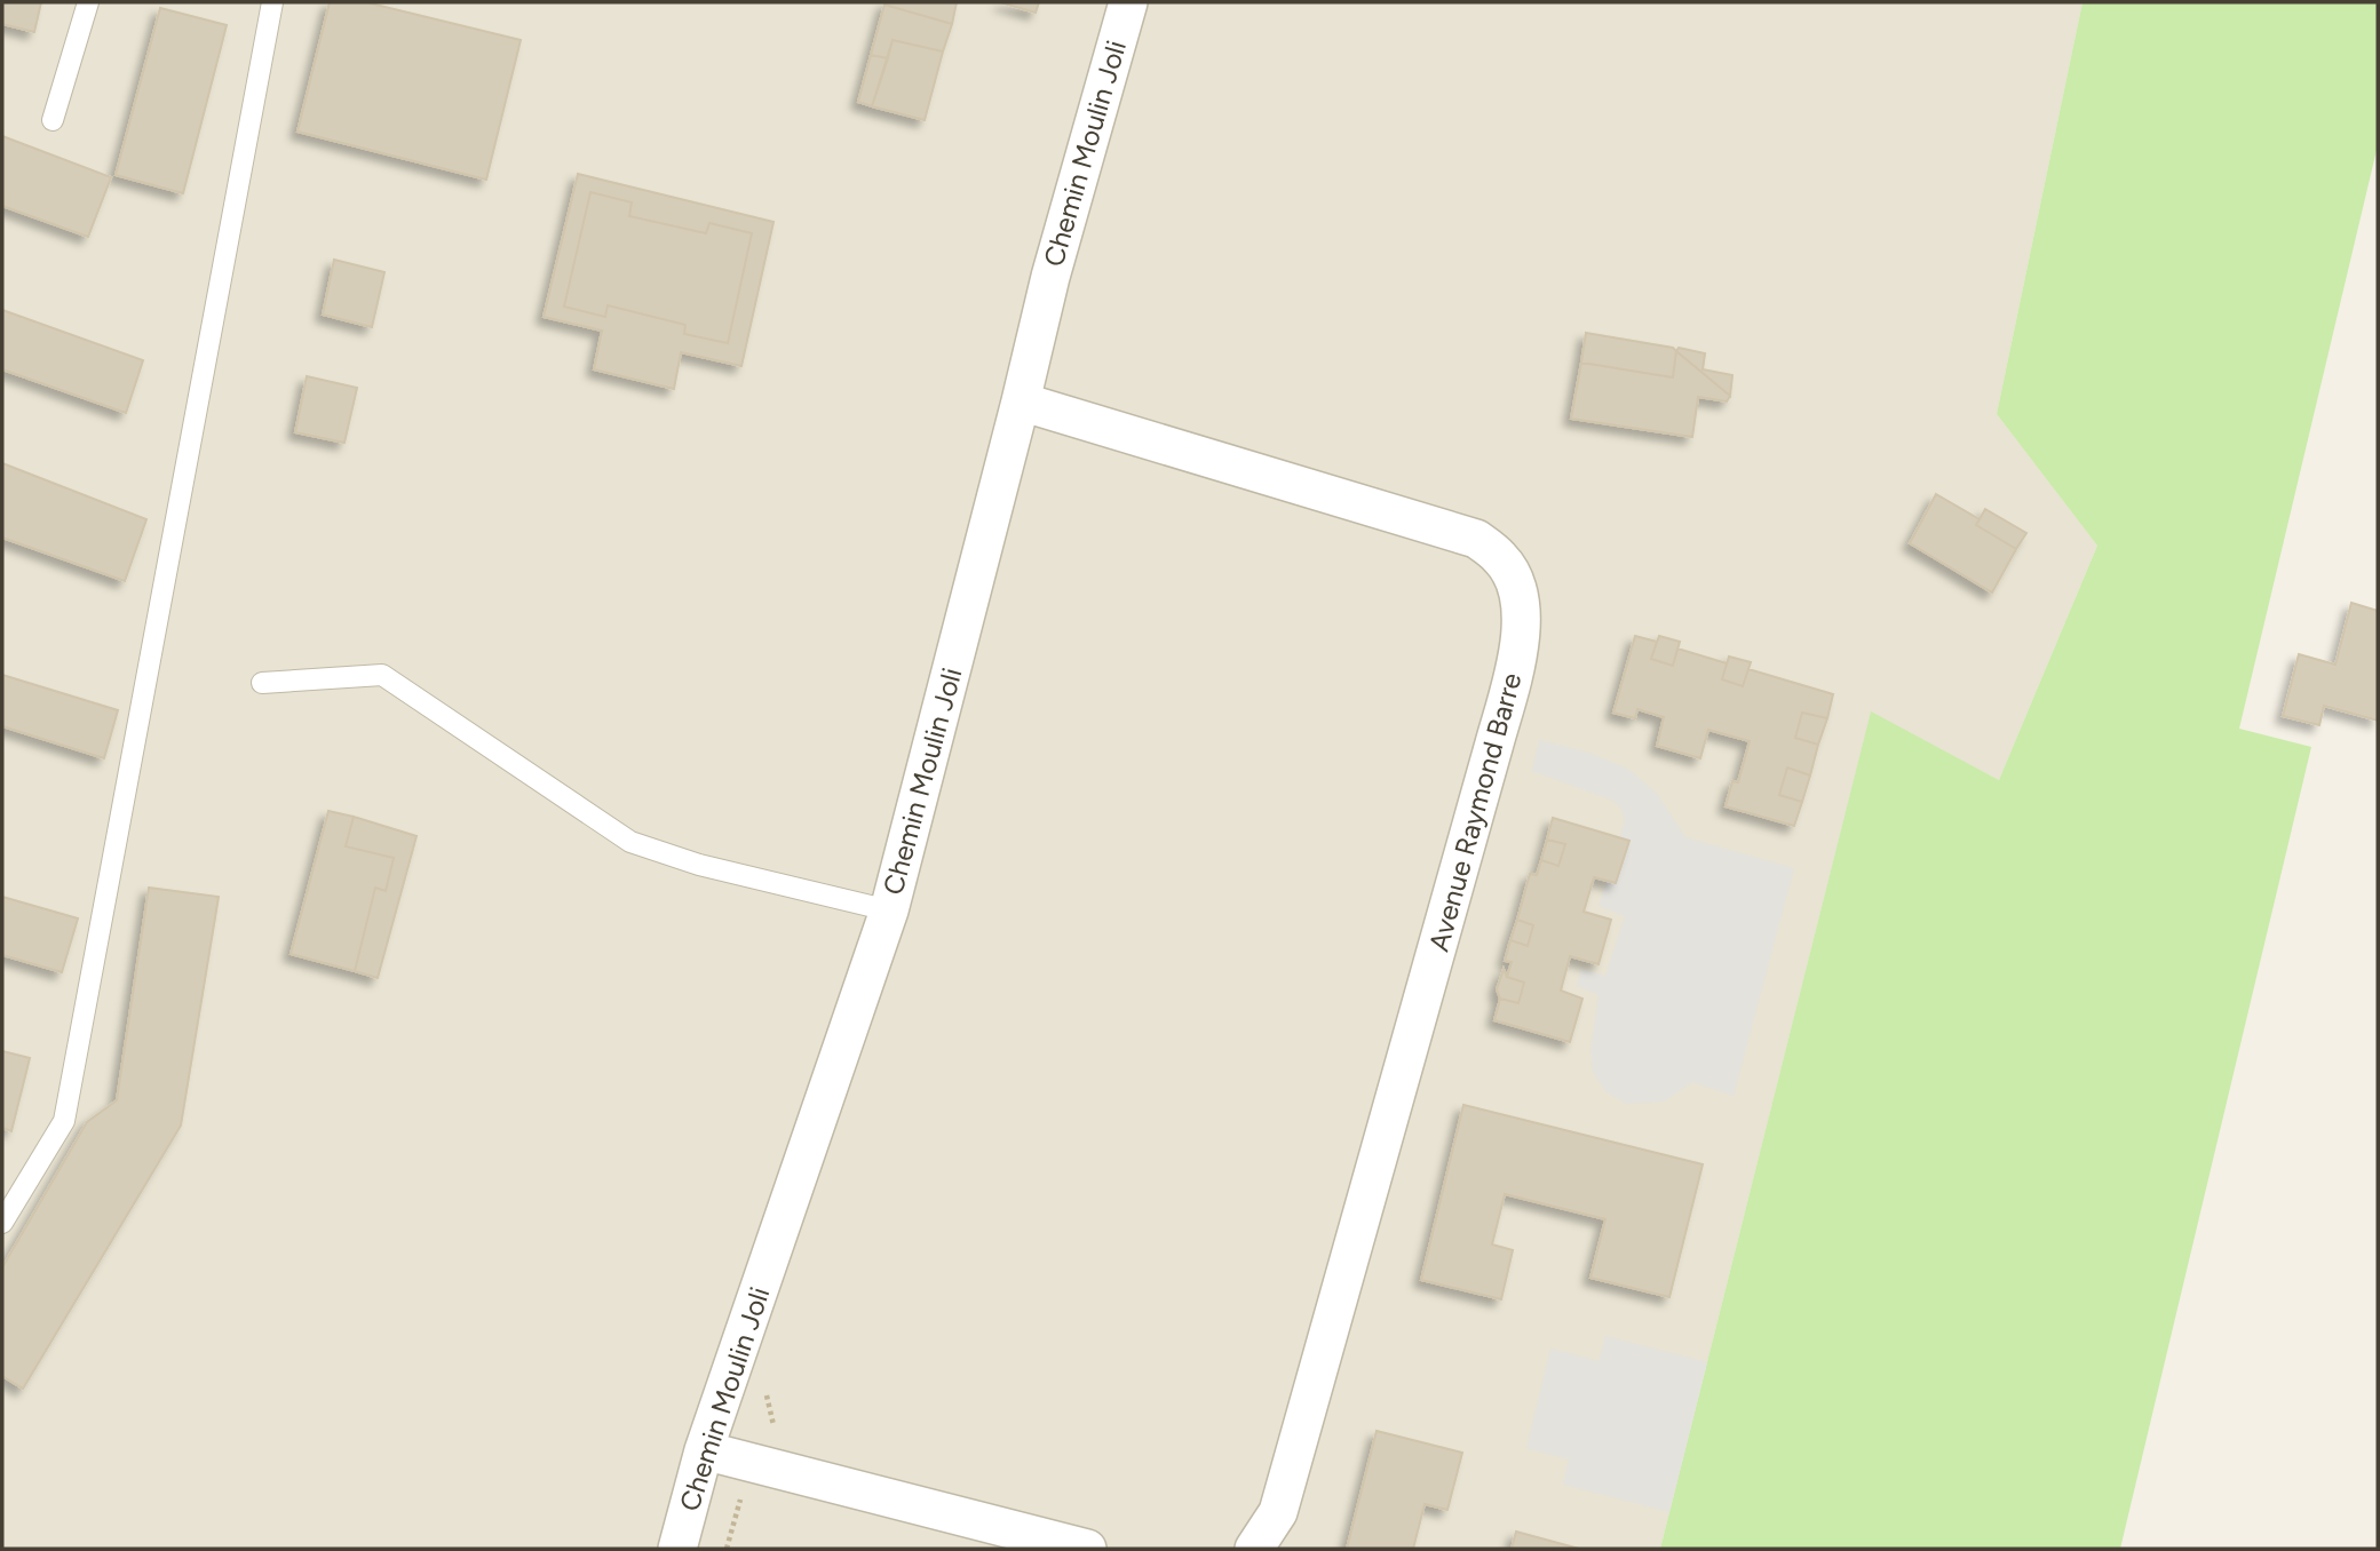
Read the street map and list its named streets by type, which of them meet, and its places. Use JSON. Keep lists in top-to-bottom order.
{
  "streets": {
    "street": ["Chemin Moulin Joli", "Avenue Raymond Barre"]
  },
  "crossings": [
    ["Chemin Moulin Joli", "Avenue Raymond Barre"]
  ]
}
